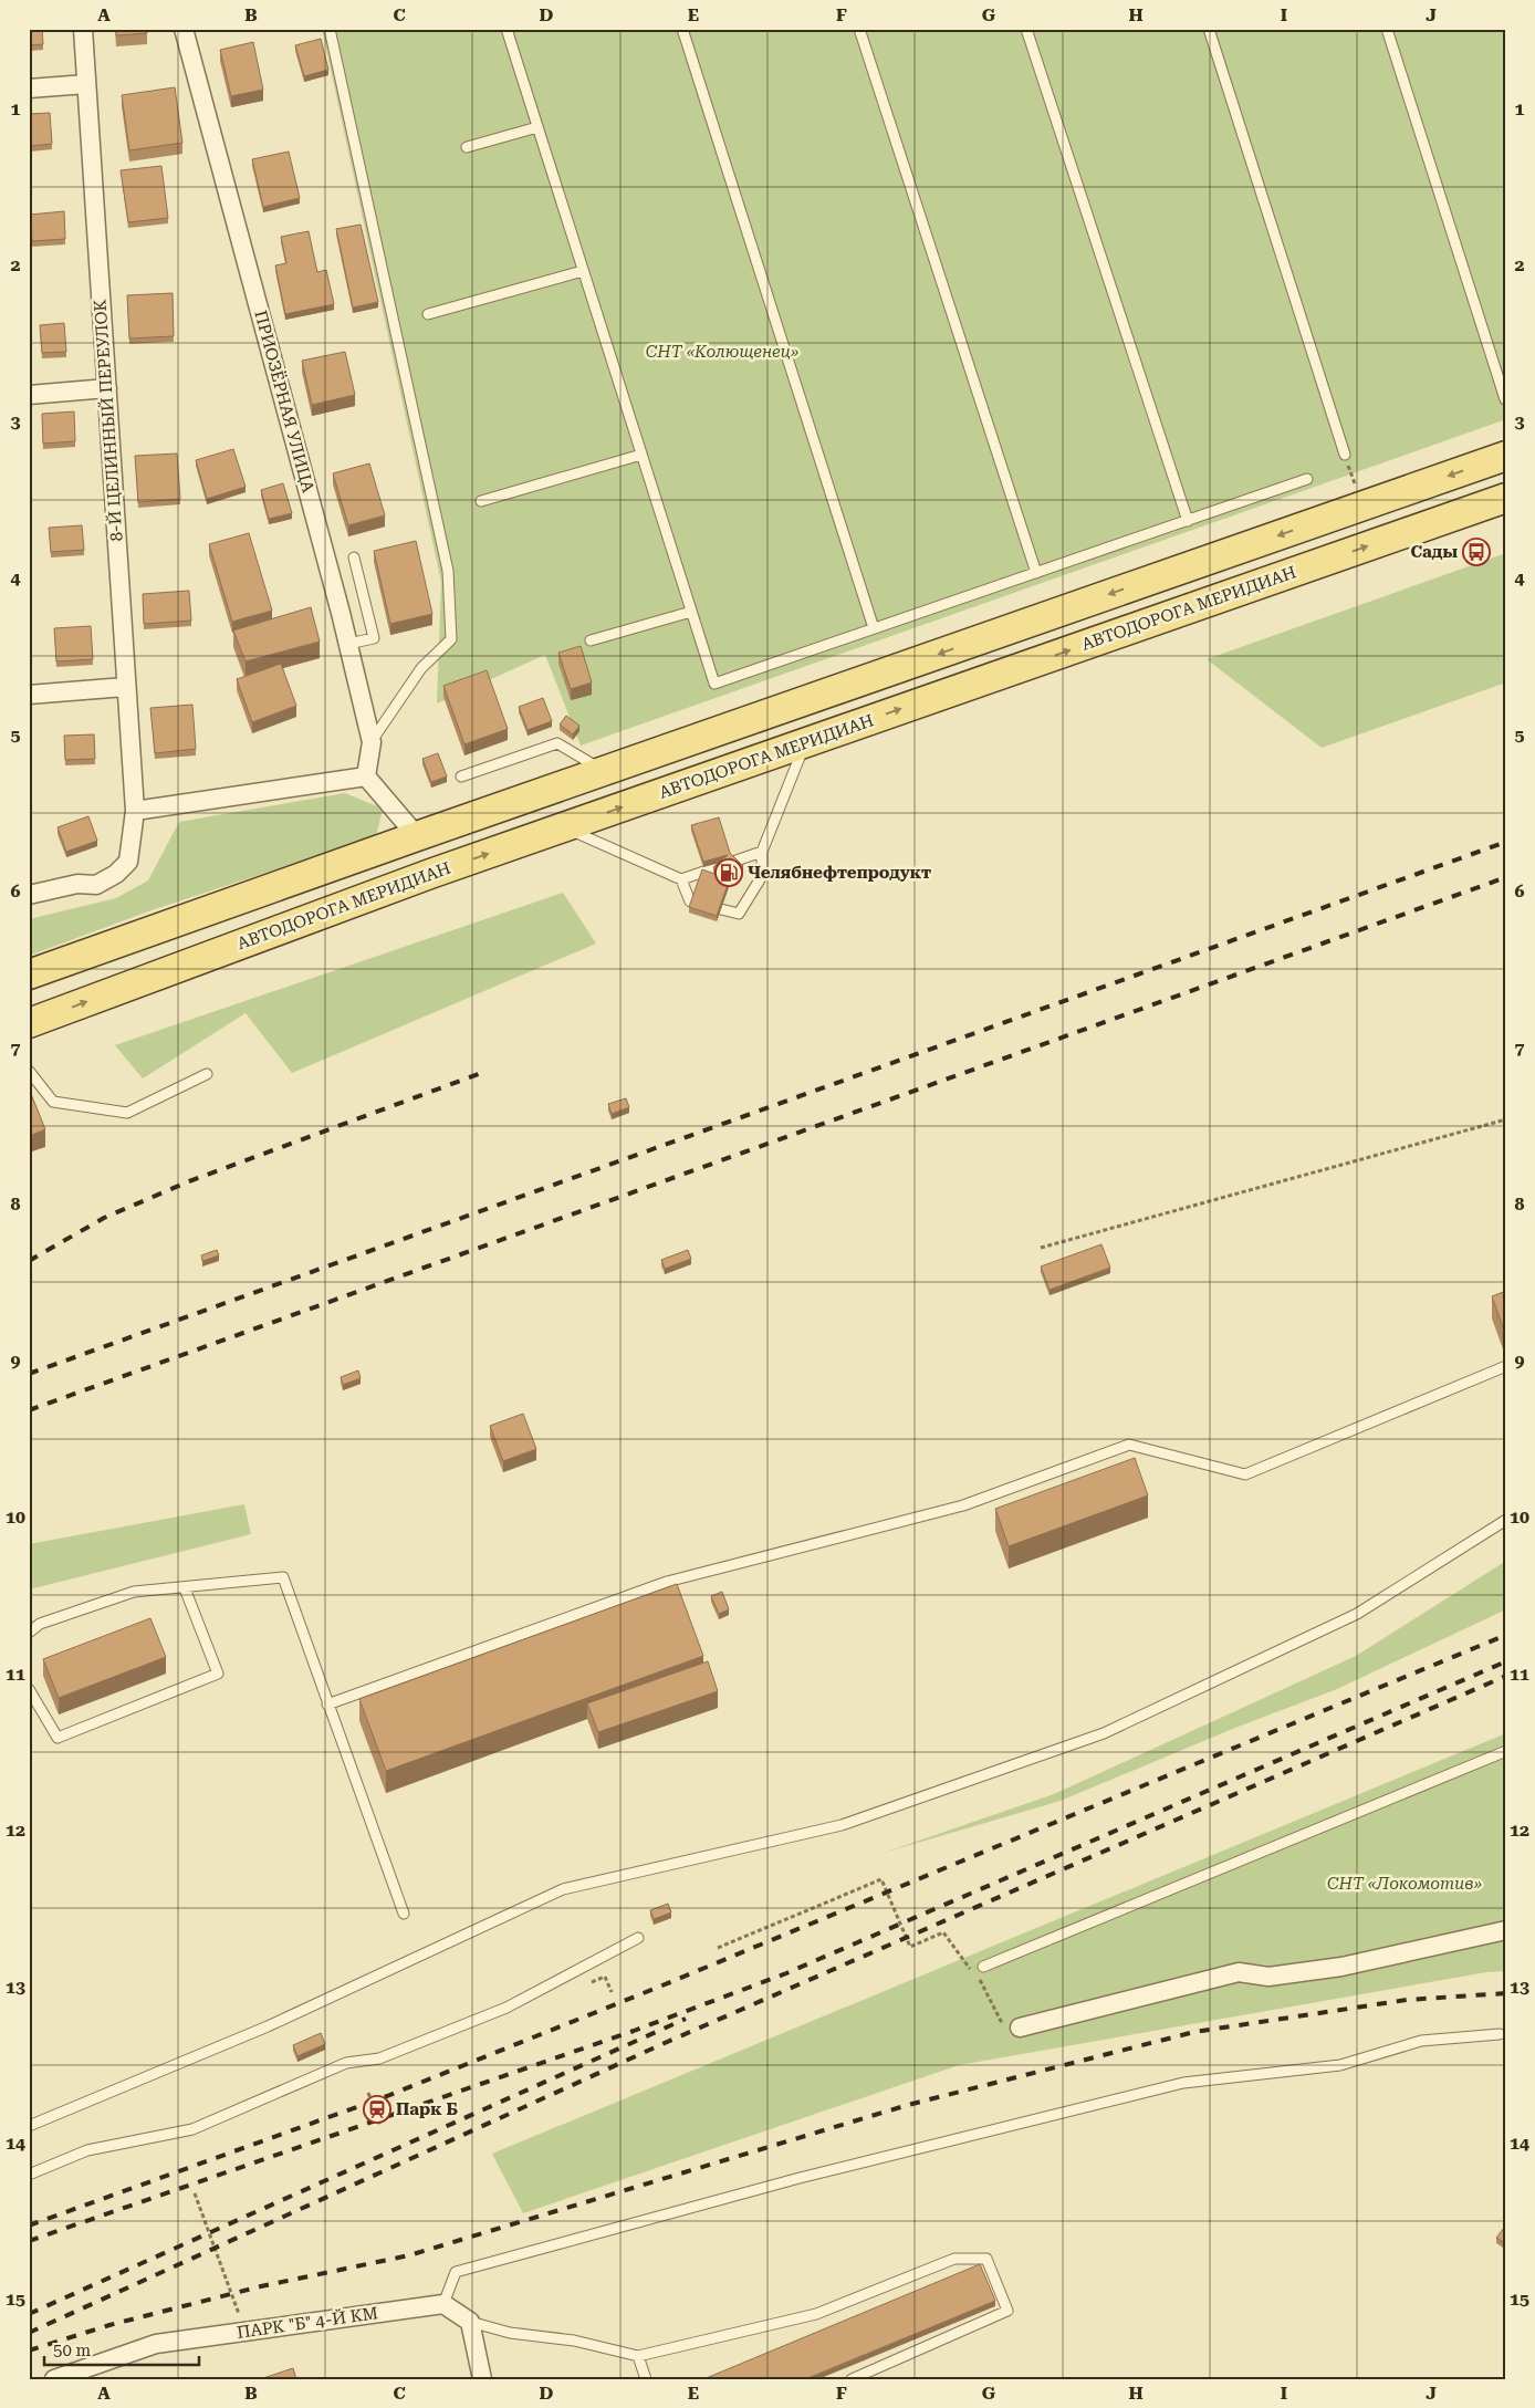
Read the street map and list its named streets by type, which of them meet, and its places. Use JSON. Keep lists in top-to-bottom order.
{
  "streets": {
    "main road": ["АВТОДОРОГА МЕРИДИАН"],
    "street": ["ПРИОЗЁРНАЯ УЛИЦА", "8-Й ЦЕЛИННЫЙ ПЕРЕУЛОК", "ПАРК \"Б\" 4-Й КМ"]
  },
  "parks": ["СНТ «Колющенец»", "СНТ «Локомотив»"],
  "places": {
    "bus stop": ["Сады"],
    "fuel station": ["Челябнефтепродукт"],
    "station": ["Парк Б"]
  },
  "scale_bar": "50 m",
  "grid": {
    "columns": [
      "A",
      "B",
      "C",
      "D",
      "E",
      "F",
      "G",
      "H",
      "I",
      "J"
    ],
    "rows": [
      "1",
      "2",
      "3",
      "4",
      "5",
      "6",
      "7",
      "8",
      "9",
      "10",
      "11",
      "12",
      "13",
      "14",
      "15"
    ]
  }
}
